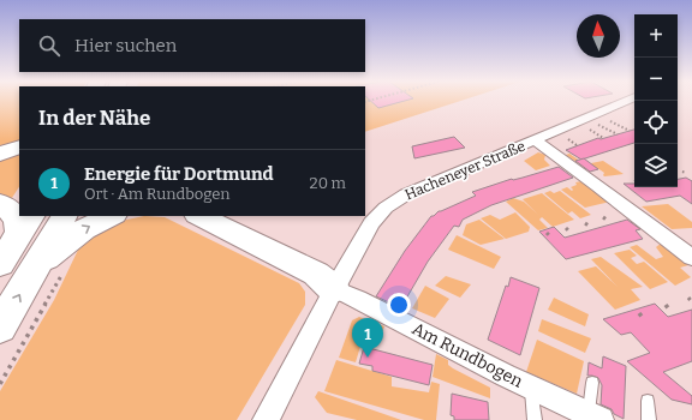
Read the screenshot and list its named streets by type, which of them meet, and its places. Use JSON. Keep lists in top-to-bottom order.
{
  "streets": {
    "street": ["Hacheneyer Straße", "Am Rundbogen"]
  },
  "crossings": [
    ["Hacheneyer Straße", "Am Rundbogen"]
  ],
  "north": "top",
  "page": {
    "map_buttons": ["+", "−"],
    "search": "Hier suchen",
    "heading": "In der Nähe",
    "list": [
      {
        "mark": "1",
        "name": "Energie für Dortmund",
        "note": "Ort · Am Rundbogen",
        "value": "20 m"
      }
    ],
    "pins": "1"
  }
}
